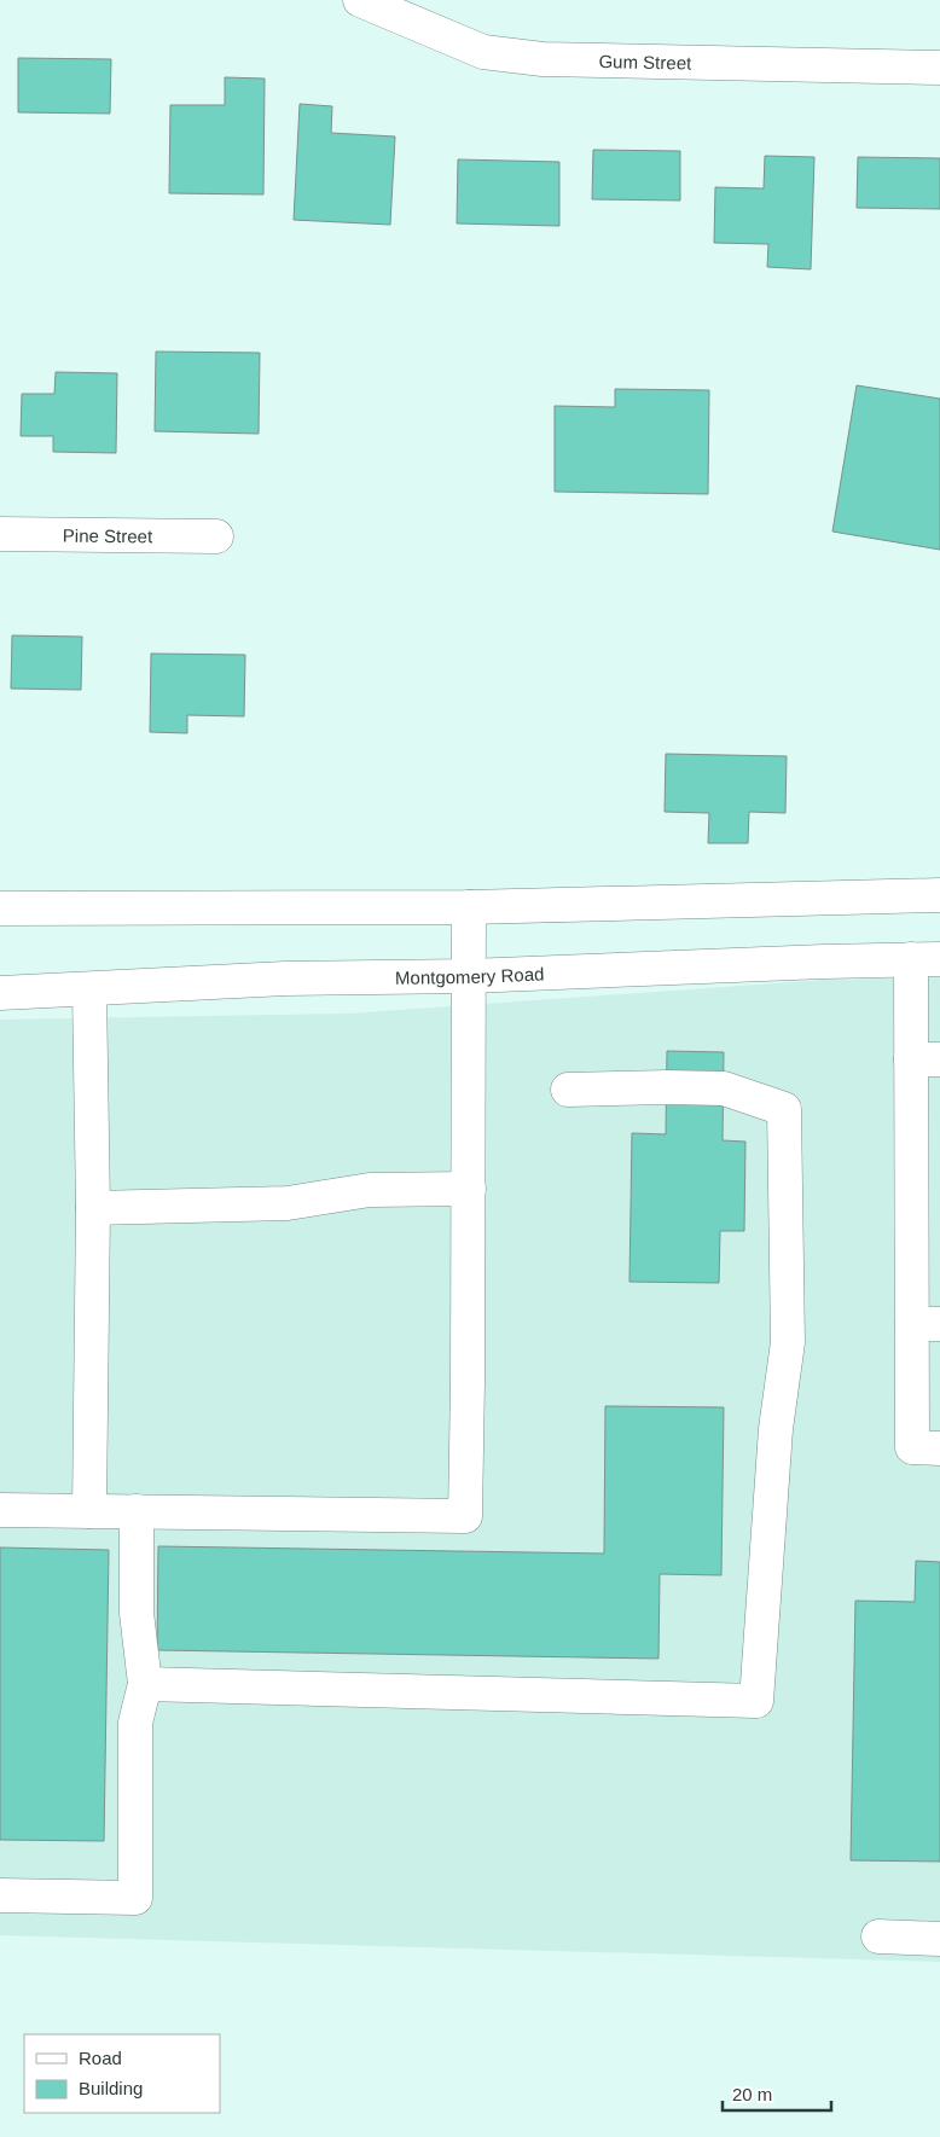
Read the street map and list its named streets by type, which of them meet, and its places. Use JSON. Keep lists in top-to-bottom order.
{
  "streets": {
    "main road": ["Gum Street", "Pine Street", "Montgomery Road"]
  },
  "legend": ["Road", "Building"],
  "scale_bar": "20 m"
}
